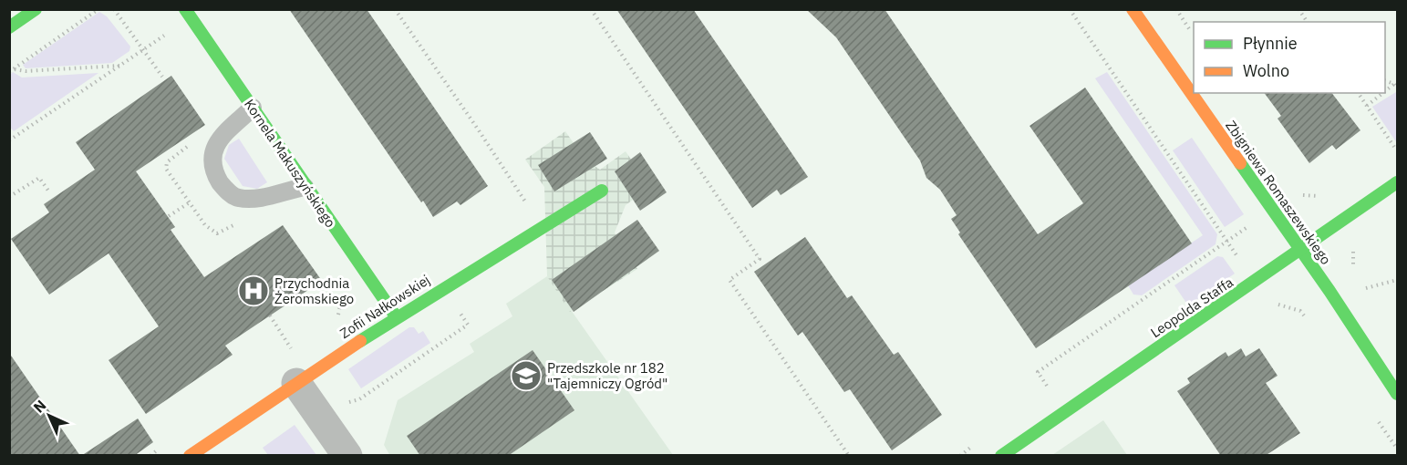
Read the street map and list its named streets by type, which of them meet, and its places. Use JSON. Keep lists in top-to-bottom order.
{
  "streets": {
    "street": [
      "Kornela Makuszyńskiego",
      "Zbigniewa Romaszewskiego",
      "Zofii Nałkowskiej",
      "Leopolda Staffa"
    ]
  },
  "crossings": [
    ["Kornela Makuszyńskiego", "Zofii Nałkowskiej"],
    ["Zbigniewa Romaszewskiego", "Leopolda Staffa"]
  ],
  "places": {
    "hospital": ["Przychodnia Żeromskiego"],
    "school or university": ["Przedszkole nr 182 \"Tajemniczy Ogród\""]
  },
  "legend": ["Płynnie", "Wolno"],
  "north": "top left"
}
